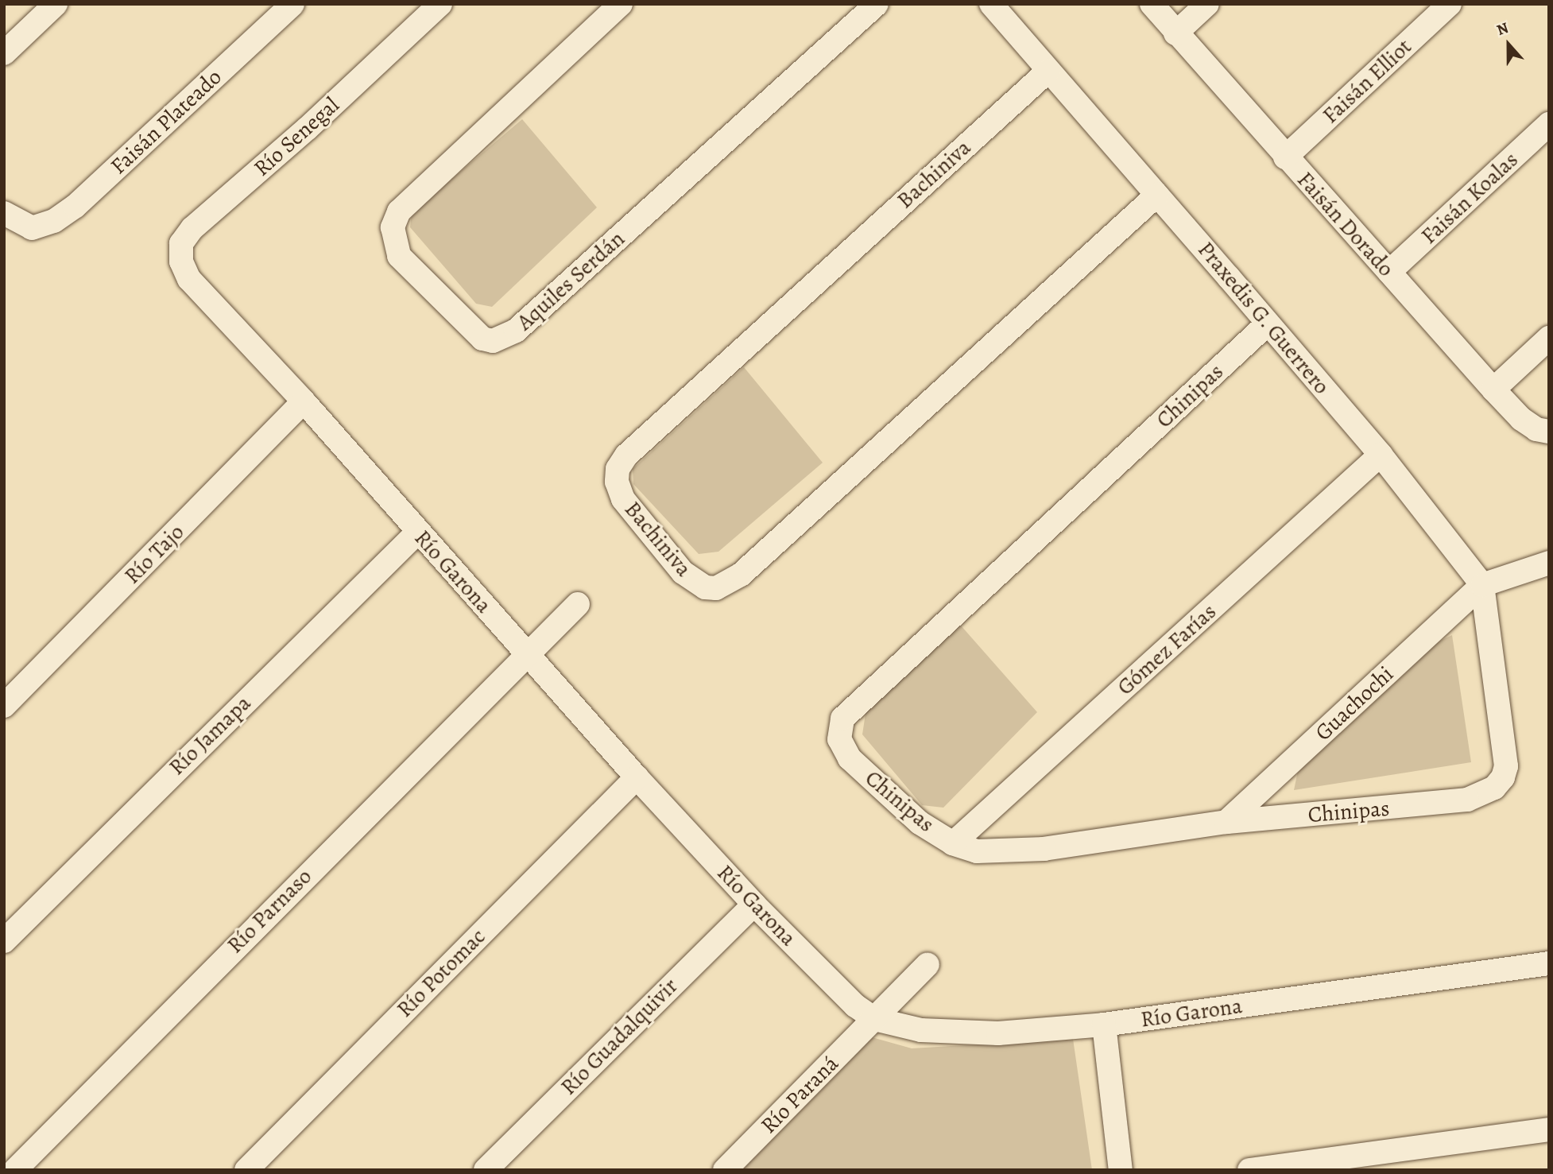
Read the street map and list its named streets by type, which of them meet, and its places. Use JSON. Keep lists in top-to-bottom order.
{
  "streets": {
    "street": [
      "Faisán Elliot",
      "Faisán Plateado",
      "Río Senegal",
      "Bachiniva",
      "Faisán Koalas",
      "Faisán Dorado",
      "Aquiles Serdán",
      "Praxedis G. Guerrero",
      "Chinipas",
      "Río Tajo",
      "Río Garona",
      "Gómez Farías",
      "Guachochi",
      "Río Jamapa",
      "Río Parnaso",
      "Río Potomac",
      "Río Guadalquivir",
      "Río Paraná"
    ]
  },
  "crossings": [
    ["Faisán Elliot", "Faisán Dorado"],
    ["Río Senegal", "Río Garona"],
    ["Bachiniva", "Praxedis G. Guerrero"],
    ["Faisán Koalas", "Faisán Dorado"],
    ["Praxedis G. Guerrero", "Chinipas"],
    ["Praxedis G. Guerrero", "Gómez Farías"],
    ["Praxedis G. Guerrero", "Guachochi"],
    ["Chinipas", "Gómez Farías"],
    ["Chinipas", "Guachochi"],
    ["Río Tajo", "Río Garona"],
    ["Río Garona", "Río Jamapa"],
    ["Río Garona", "Río Parnaso"],
    ["Río Garona", "Río Potomac"],
    ["Río Garona", "Río Guadalquivir"],
    ["Río Garona", "Río Paraná"]
  ],
  "north": "top"
}
